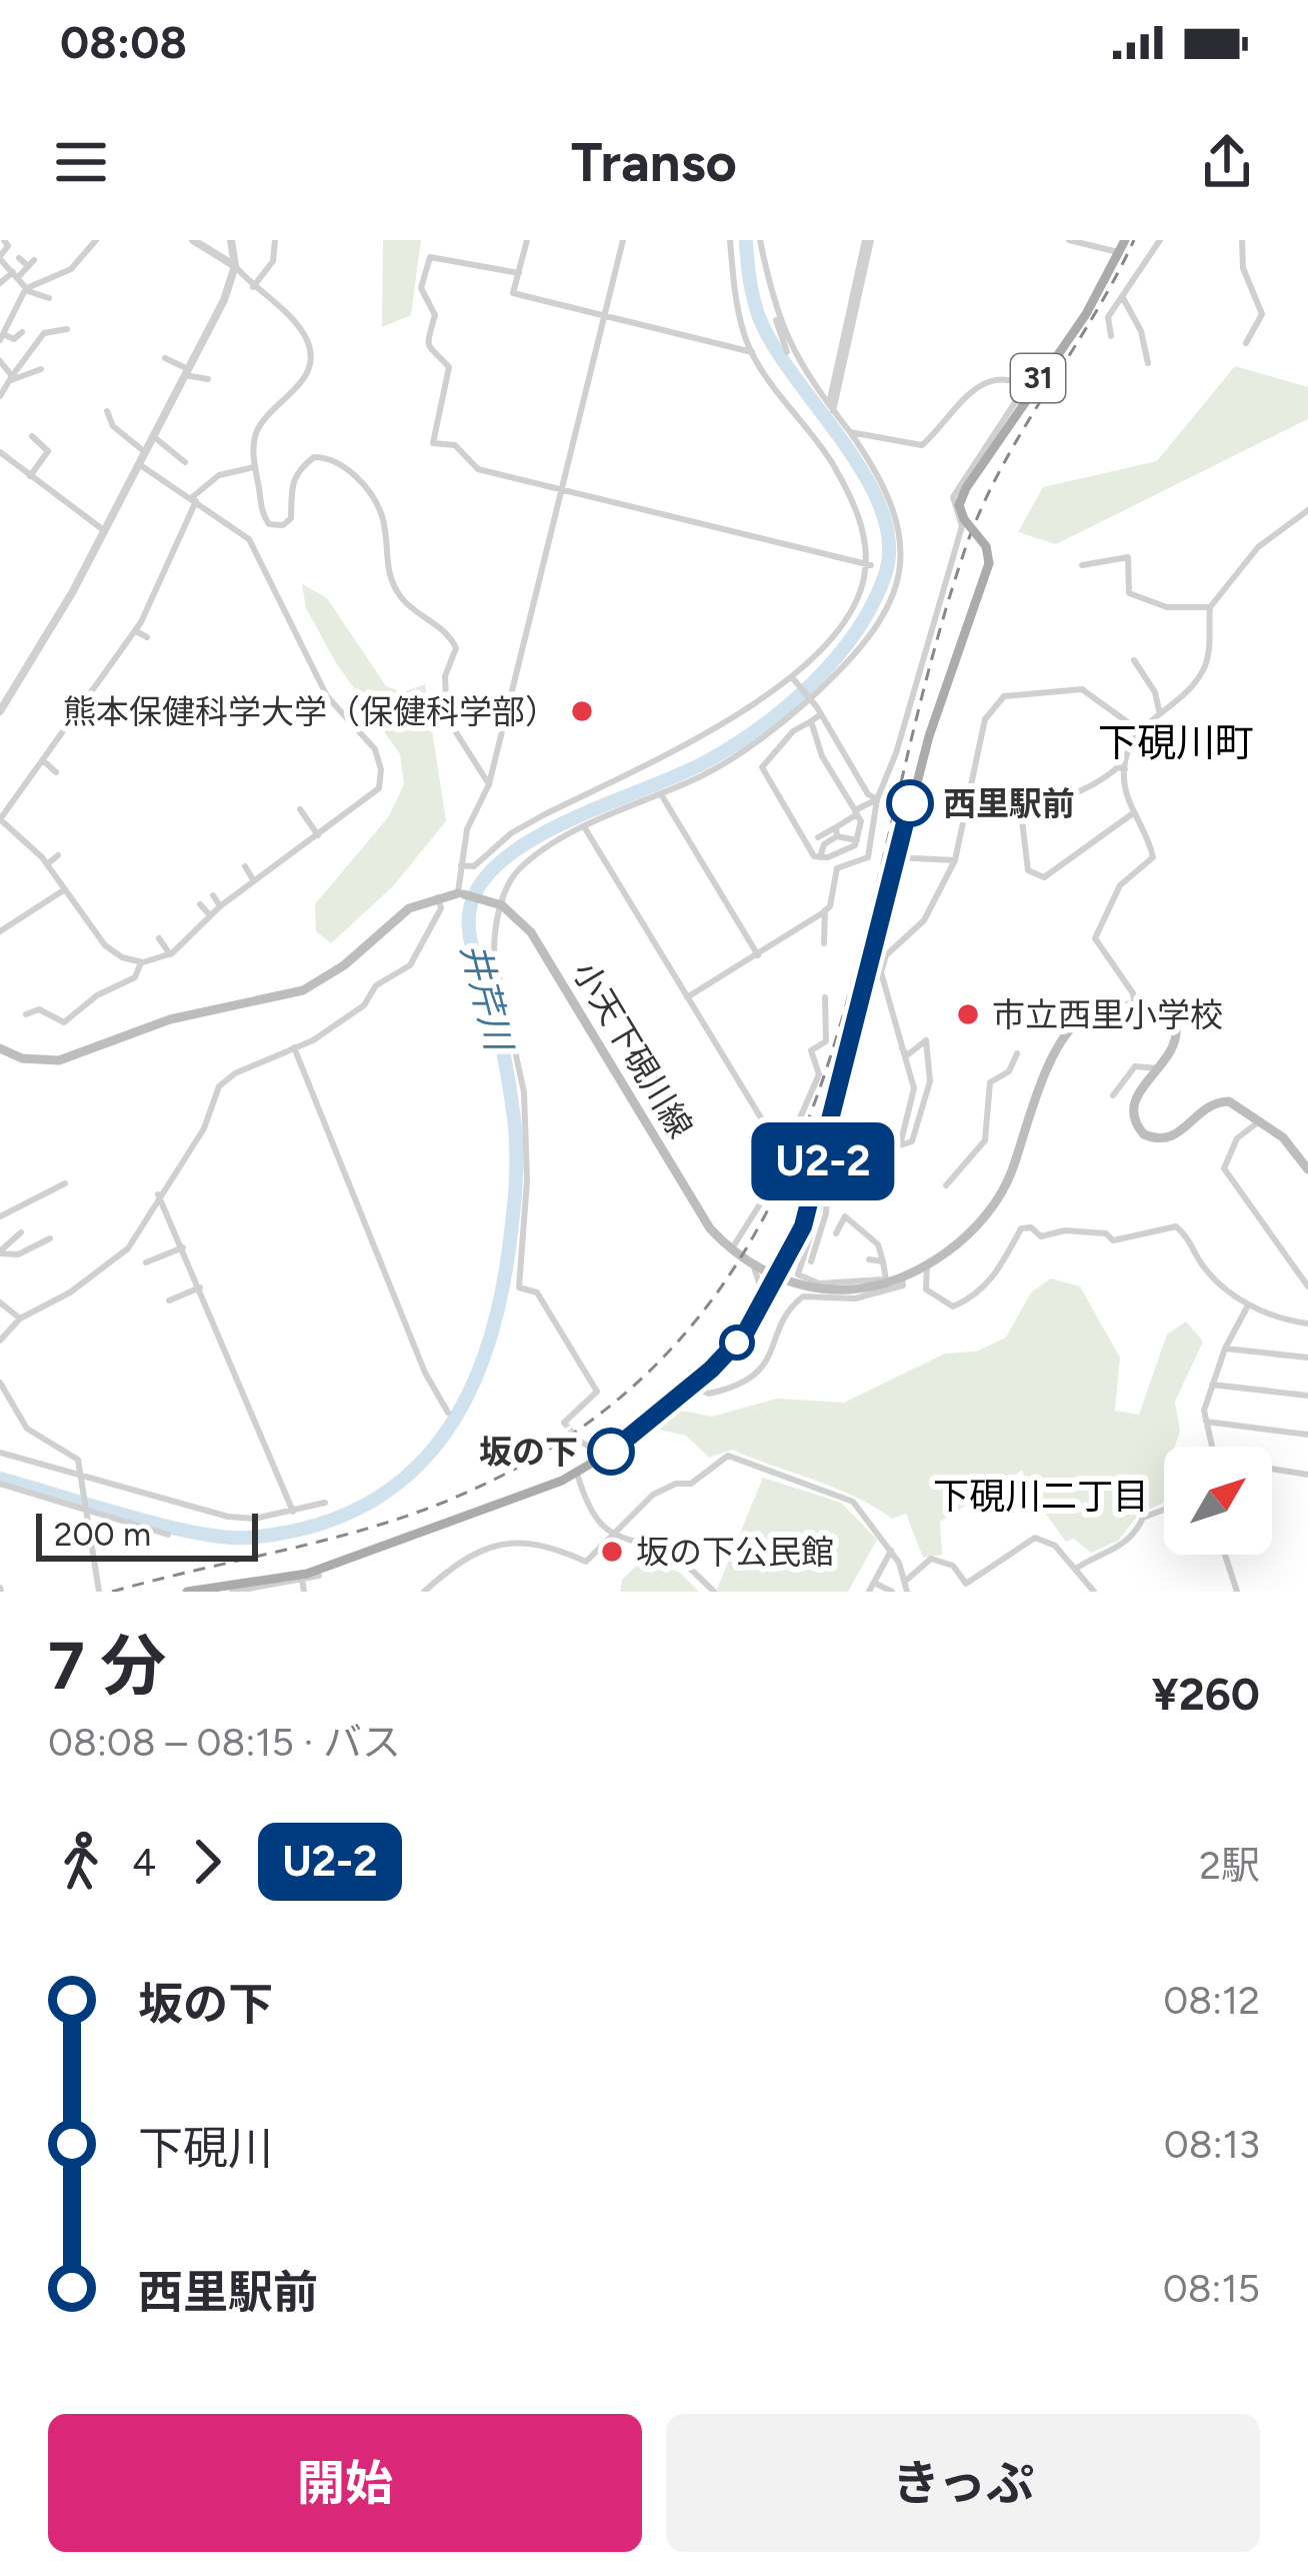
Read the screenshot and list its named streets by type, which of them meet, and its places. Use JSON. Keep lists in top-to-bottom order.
{
  "streets": {
    "main road": ["31", "小天下硯川線"]
  },
  "crossings": [
    ["31", "小天下硯川線"]
  ],
  "districts": ["下硯川町", "下硯川二丁目"],
  "water": ["井芹川"],
  "places": [
    "熊本保健科学大学（保健科学部）",
    "西里駅前",
    "市立西里小学校",
    "坂の下",
    "坂の下公民館"
  ],
  "lines": ["bus line U2-2"],
  "scale_bar": "200 m",
  "north": "top right",
  "page": {
    "status": "08:08",
    "header": "Transo",
    "on_map": "U2-2",
    "scale": "200 m",
    "heading": ["7 分", "08:08 – 08:15 · バス", "¥260"],
    "legs": ["4", "U2-2", "2駅"],
    "list": [
      {
        "name": "坂の下",
        "value": "08:12"
      },
      {
        "name": "下硯川",
        "value": "08:13"
      },
      {
        "name": "西里駅前",
        "value": "08:15"
      }
    ],
    "buttons": ["開始", "きっぷ"]
  }
}
